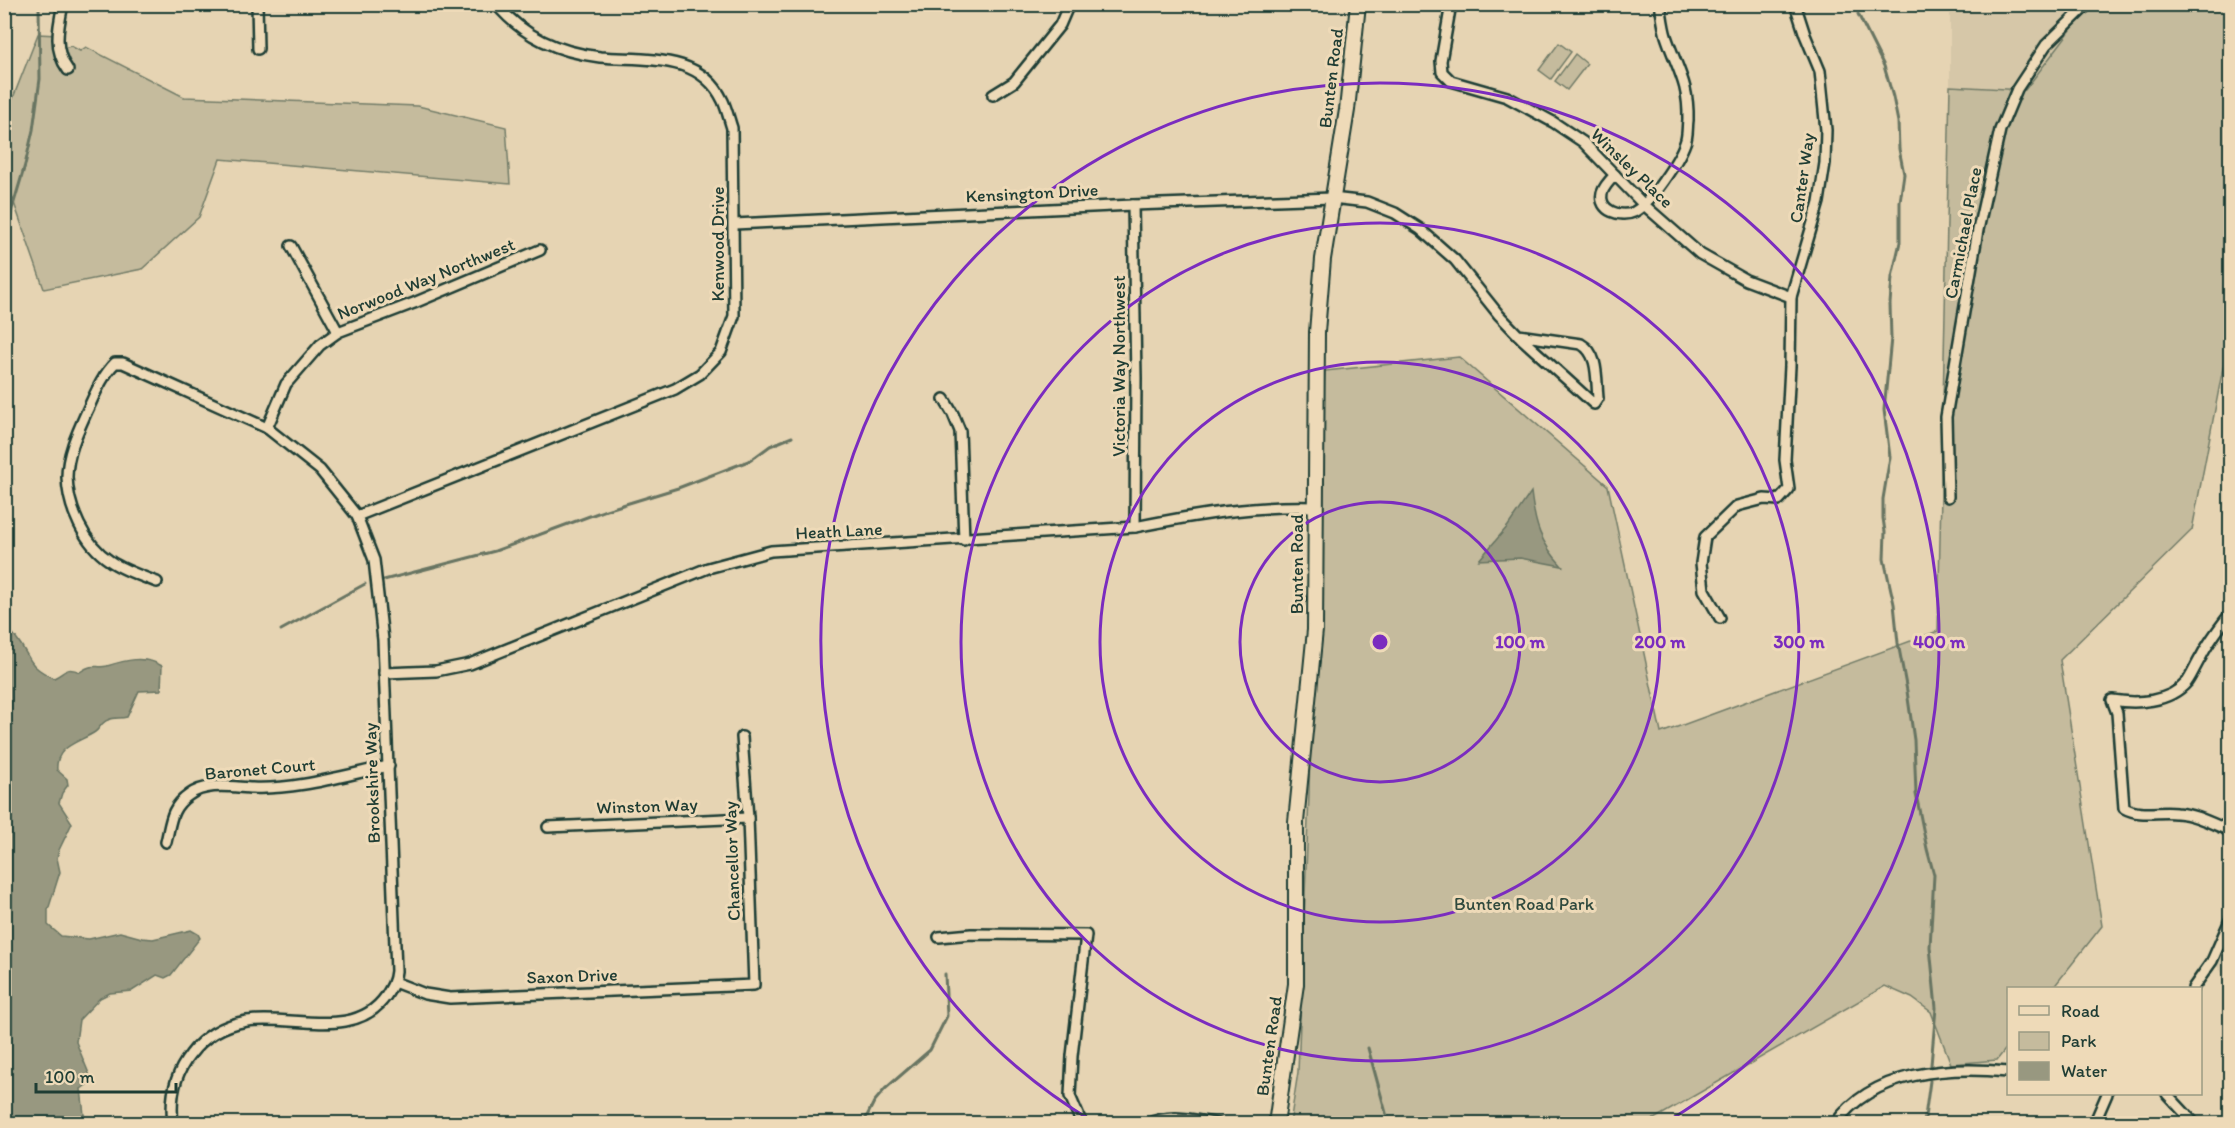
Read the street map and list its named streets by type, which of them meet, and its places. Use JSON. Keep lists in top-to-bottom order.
{
  "streets": {
    "street": [
      "Bunten Road",
      "Winsley Place",
      "Canter Way",
      "Kensington Drive",
      "Carmichael Place",
      "Kenwood Drive",
      "Norwood Way Northwest",
      "Victoria Way Northwest",
      "Heath Lane",
      "Baronet Court",
      "Brookshire Way",
      "Winston Way",
      "Chancellor Way",
      "Saxon Drive"
    ]
  },
  "crossings": [
    ["Bunten Road", "Kensington Drive"],
    ["Bunten Road", "Heath Lane"],
    ["Winsley Place", "Canter Way"],
    ["Kensington Drive", "Kenwood Drive"],
    ["Kensington Drive", "Victoria Way Northwest"],
    ["Kenwood Drive", "Brookshire Way"],
    ["Norwood Way Northwest", "Brookshire Way"],
    ["Victoria Way Northwest", "Heath Lane"],
    ["Heath Lane", "Brookshire Way"],
    ["Baronet Court", "Brookshire Way"],
    ["Brookshire Way", "Saxon Drive"],
    ["Winston Way", "Chancellor Way"],
    ["Chancellor Way", "Saxon Drive"]
  ],
  "parks": ["Bunten Road Park"],
  "legend": ["Road", "Park", "Water"],
  "scale_bar": "100 m",
  "rings": [
    "100 m",
    "200 m",
    "300 m",
    "400 m"
  ]
}
